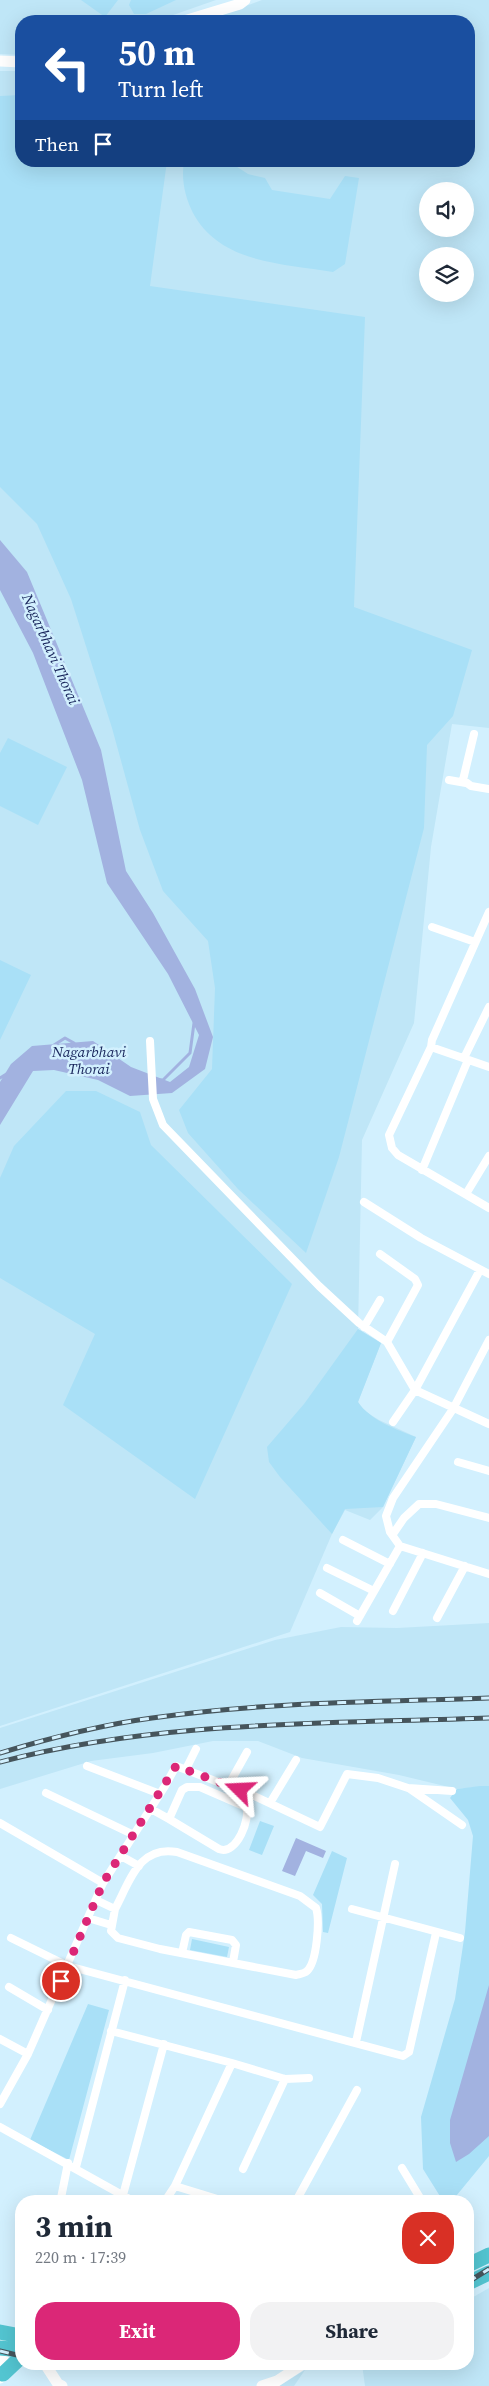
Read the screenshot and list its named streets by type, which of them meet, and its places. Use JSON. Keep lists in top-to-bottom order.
{
  "water": ["Nagarbhavi Thorai"],
  "page": {
    "turn": ["50 m", "Turn left"],
    "then": "Then",
    "heading": ["3 min", "220 m · 17:39"],
    "buttons": ["Exit", "Share"]
  }
}
